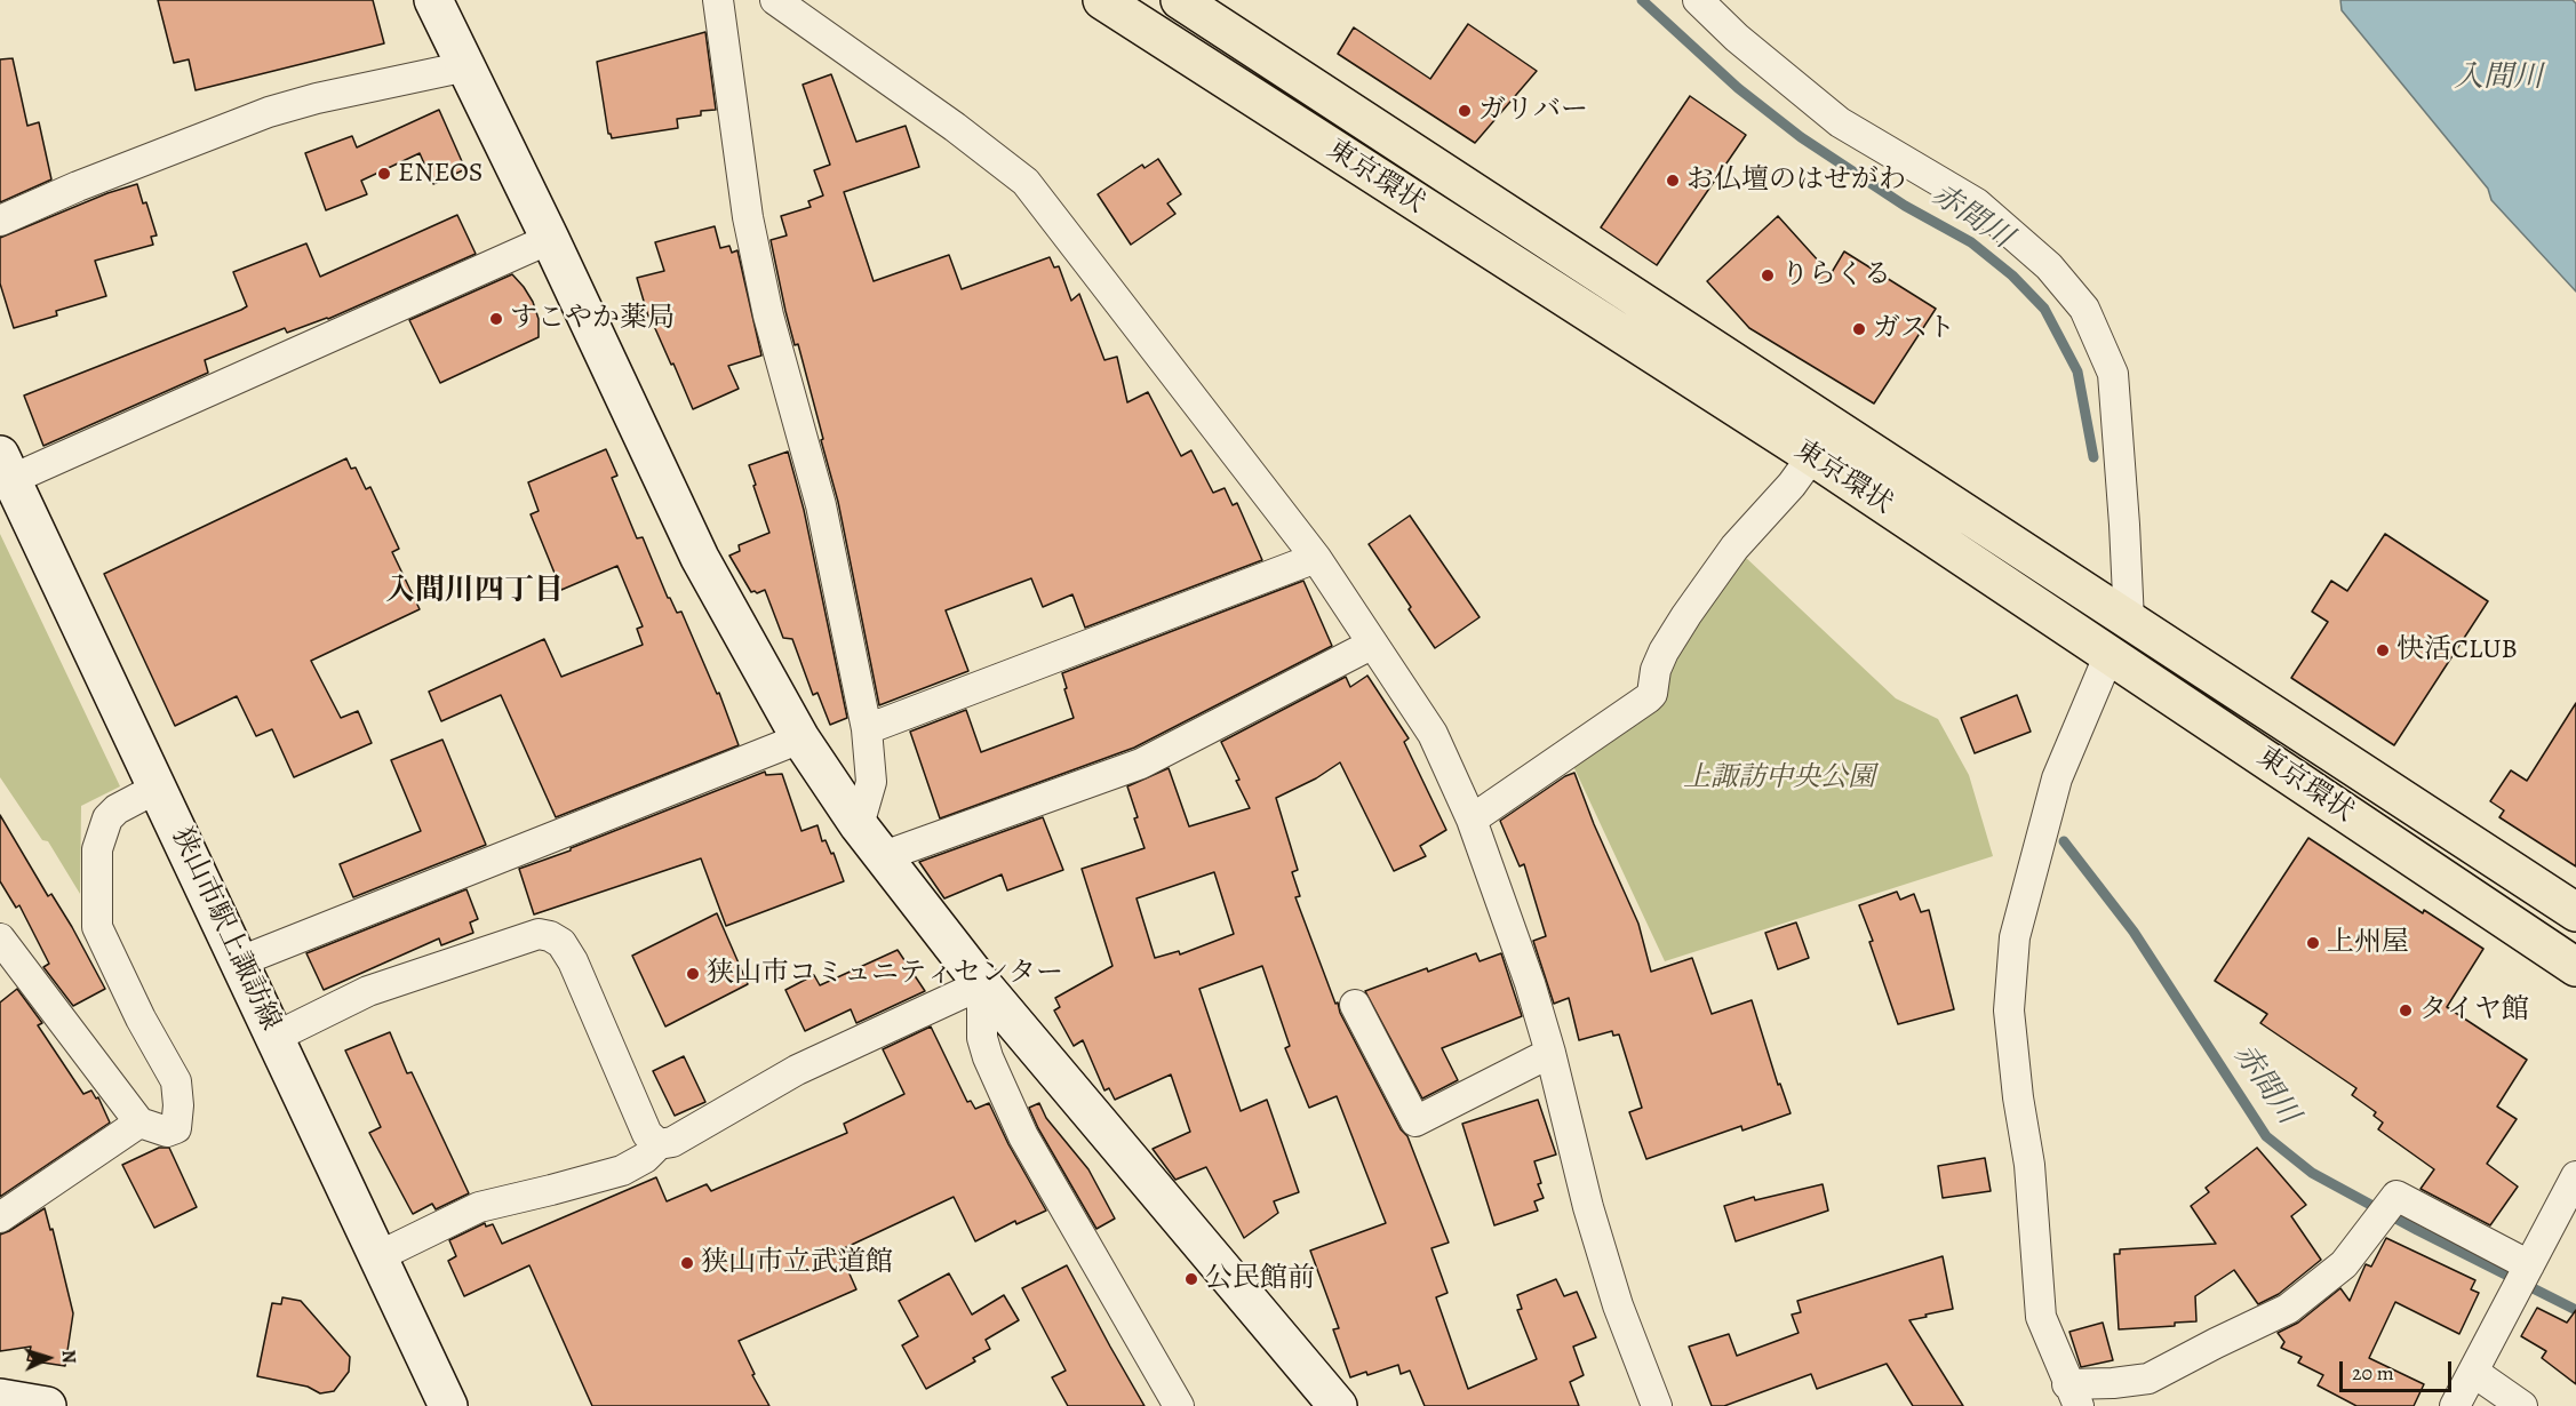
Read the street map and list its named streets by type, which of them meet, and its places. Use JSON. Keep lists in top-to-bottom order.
{
  "streets": {
    "highway": ["東京環状"],
    "street": ["狭山市駅上諏訪線"]
  },
  "districts": ["入間川四丁目"],
  "water": ["入間川", "赤間川"],
  "parks": ["上諏訪中央公園"],
  "places": [
    "ガリバー",
    "ENEOS",
    "お仏壇のはせがわ",
    "りらくる",
    "すこやか薬局",
    "ガスト",
    "快活CLUB",
    "上州屋",
    "狭山市コミュニティセンター",
    "タイヤ館",
    "狭山市立武道館",
    "公民館前"
  ],
  "scale_bar": "20 m",
  "north": "right"
}
